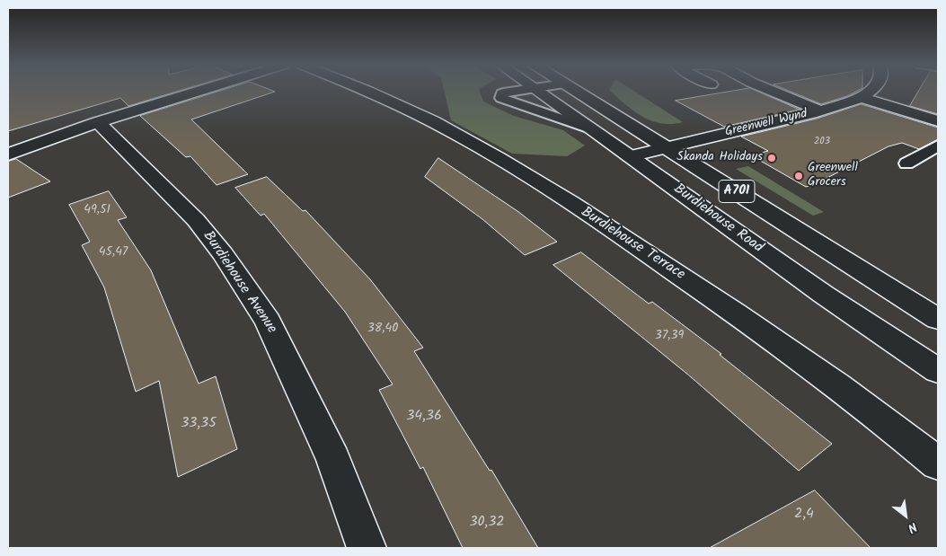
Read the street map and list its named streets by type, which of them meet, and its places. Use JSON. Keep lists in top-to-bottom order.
{
  "streets": {
    "street": [
      "Greenwell Wynd",
      "A701",
      "Burdiehouse Road",
      "Burdiehouse Terrace",
      "Burdiehouse Avenue"
    ]
  },
  "crossings": [
    ["Greenwell Wynd", "Burdiehouse Road"]
  ],
  "places": ["Skanda Holidays", "Greenwell Grocers"],
  "house_numbers": [
    "203",
    "49,51",
    "45,47",
    "38,40",
    "37,39",
    "34,36",
    "33,35",
    "2,4",
    "30,32"
  ],
  "north": "bottom right"
}
